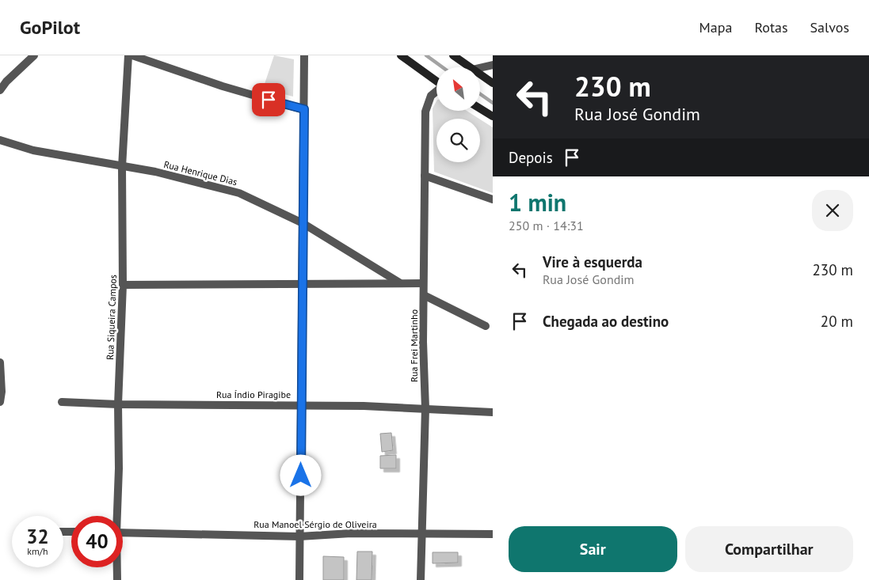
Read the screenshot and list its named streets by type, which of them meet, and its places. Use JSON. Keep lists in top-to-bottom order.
{
  "streets": {
    "street": [
      "Rua Henrique Dias",
      "Rua Siqueira Campos",
      "Rua Frei Martinho",
      "Rua Índio Piragibe",
      "Rua Manoel Sérgio de Oliveira"
    ]
  },
  "crossings": [
    ["Rua Henrique Dias", "Rua Siqueira Campos"],
    ["Rua Siqueira Campos", "Rua Índio Piragibe"],
    ["Rua Frei Martinho", "Rua Índio Piragibe"],
    ["Rua Frei Martinho", "Rua Manoel Sérgio de Oliveira"]
  ],
  "north": "top left",
  "page": {
    "header": "GoPilot",
    "nav": ["Mapa", "Rotas", "Salvos"],
    "turn": ["230 m", "Rua José Gondim"],
    "then": "Depois",
    "heading": ["1 min", "250 m · 14:31"],
    "list": [
      {
        "name": "Vire à esquerda",
        "note": "Rua José Gondim",
        "value": "230 m"
      },
      {
        "name": "Chegada ao destino",
        "value": "20 m"
      }
    ],
    "speed": "32 km/h",
    "limit": "40",
    "buttons": ["Sair", "Compartilhar"]
  }
}
